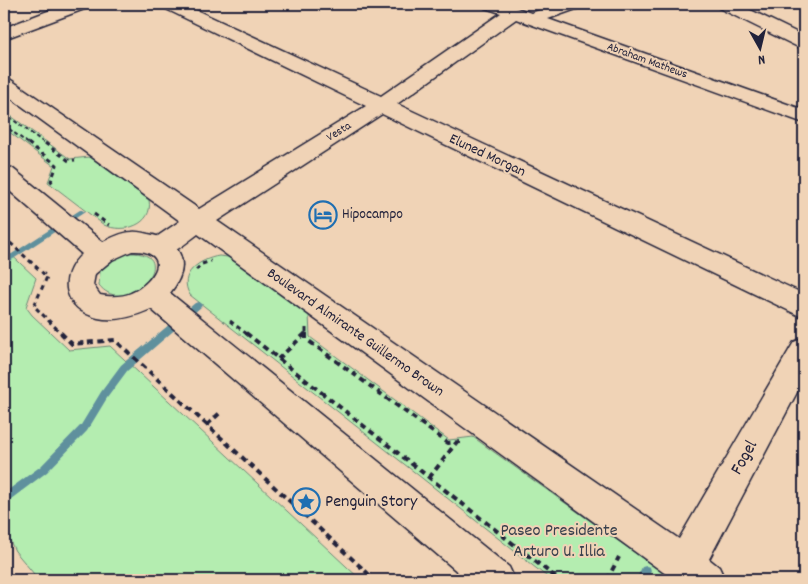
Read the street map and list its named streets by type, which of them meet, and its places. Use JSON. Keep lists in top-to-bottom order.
{
  "streets": {
    "street": [
      "Abraham Mathews",
      "Vesta",
      "Eluned Morgan",
      "Boulevard Almirante Guillermo Brown",
      "Fogel"
    ]
  },
  "crossings": [
    ["Abraham Mathews", "Vesta"],
    ["Vesta", "Eluned Morgan"],
    ["Vesta", "Boulevard Almirante Guillermo Brown"],
    ["Boulevard Almirante Guillermo Brown", "Fogel"]
  ],
  "parks": ["Paseo Presidente Arturo U. Illia"],
  "places": {
    "hotel": ["Hipocampo"],
    "place": ["Penguin Story"]
  },
  "north": "bottom"
}
